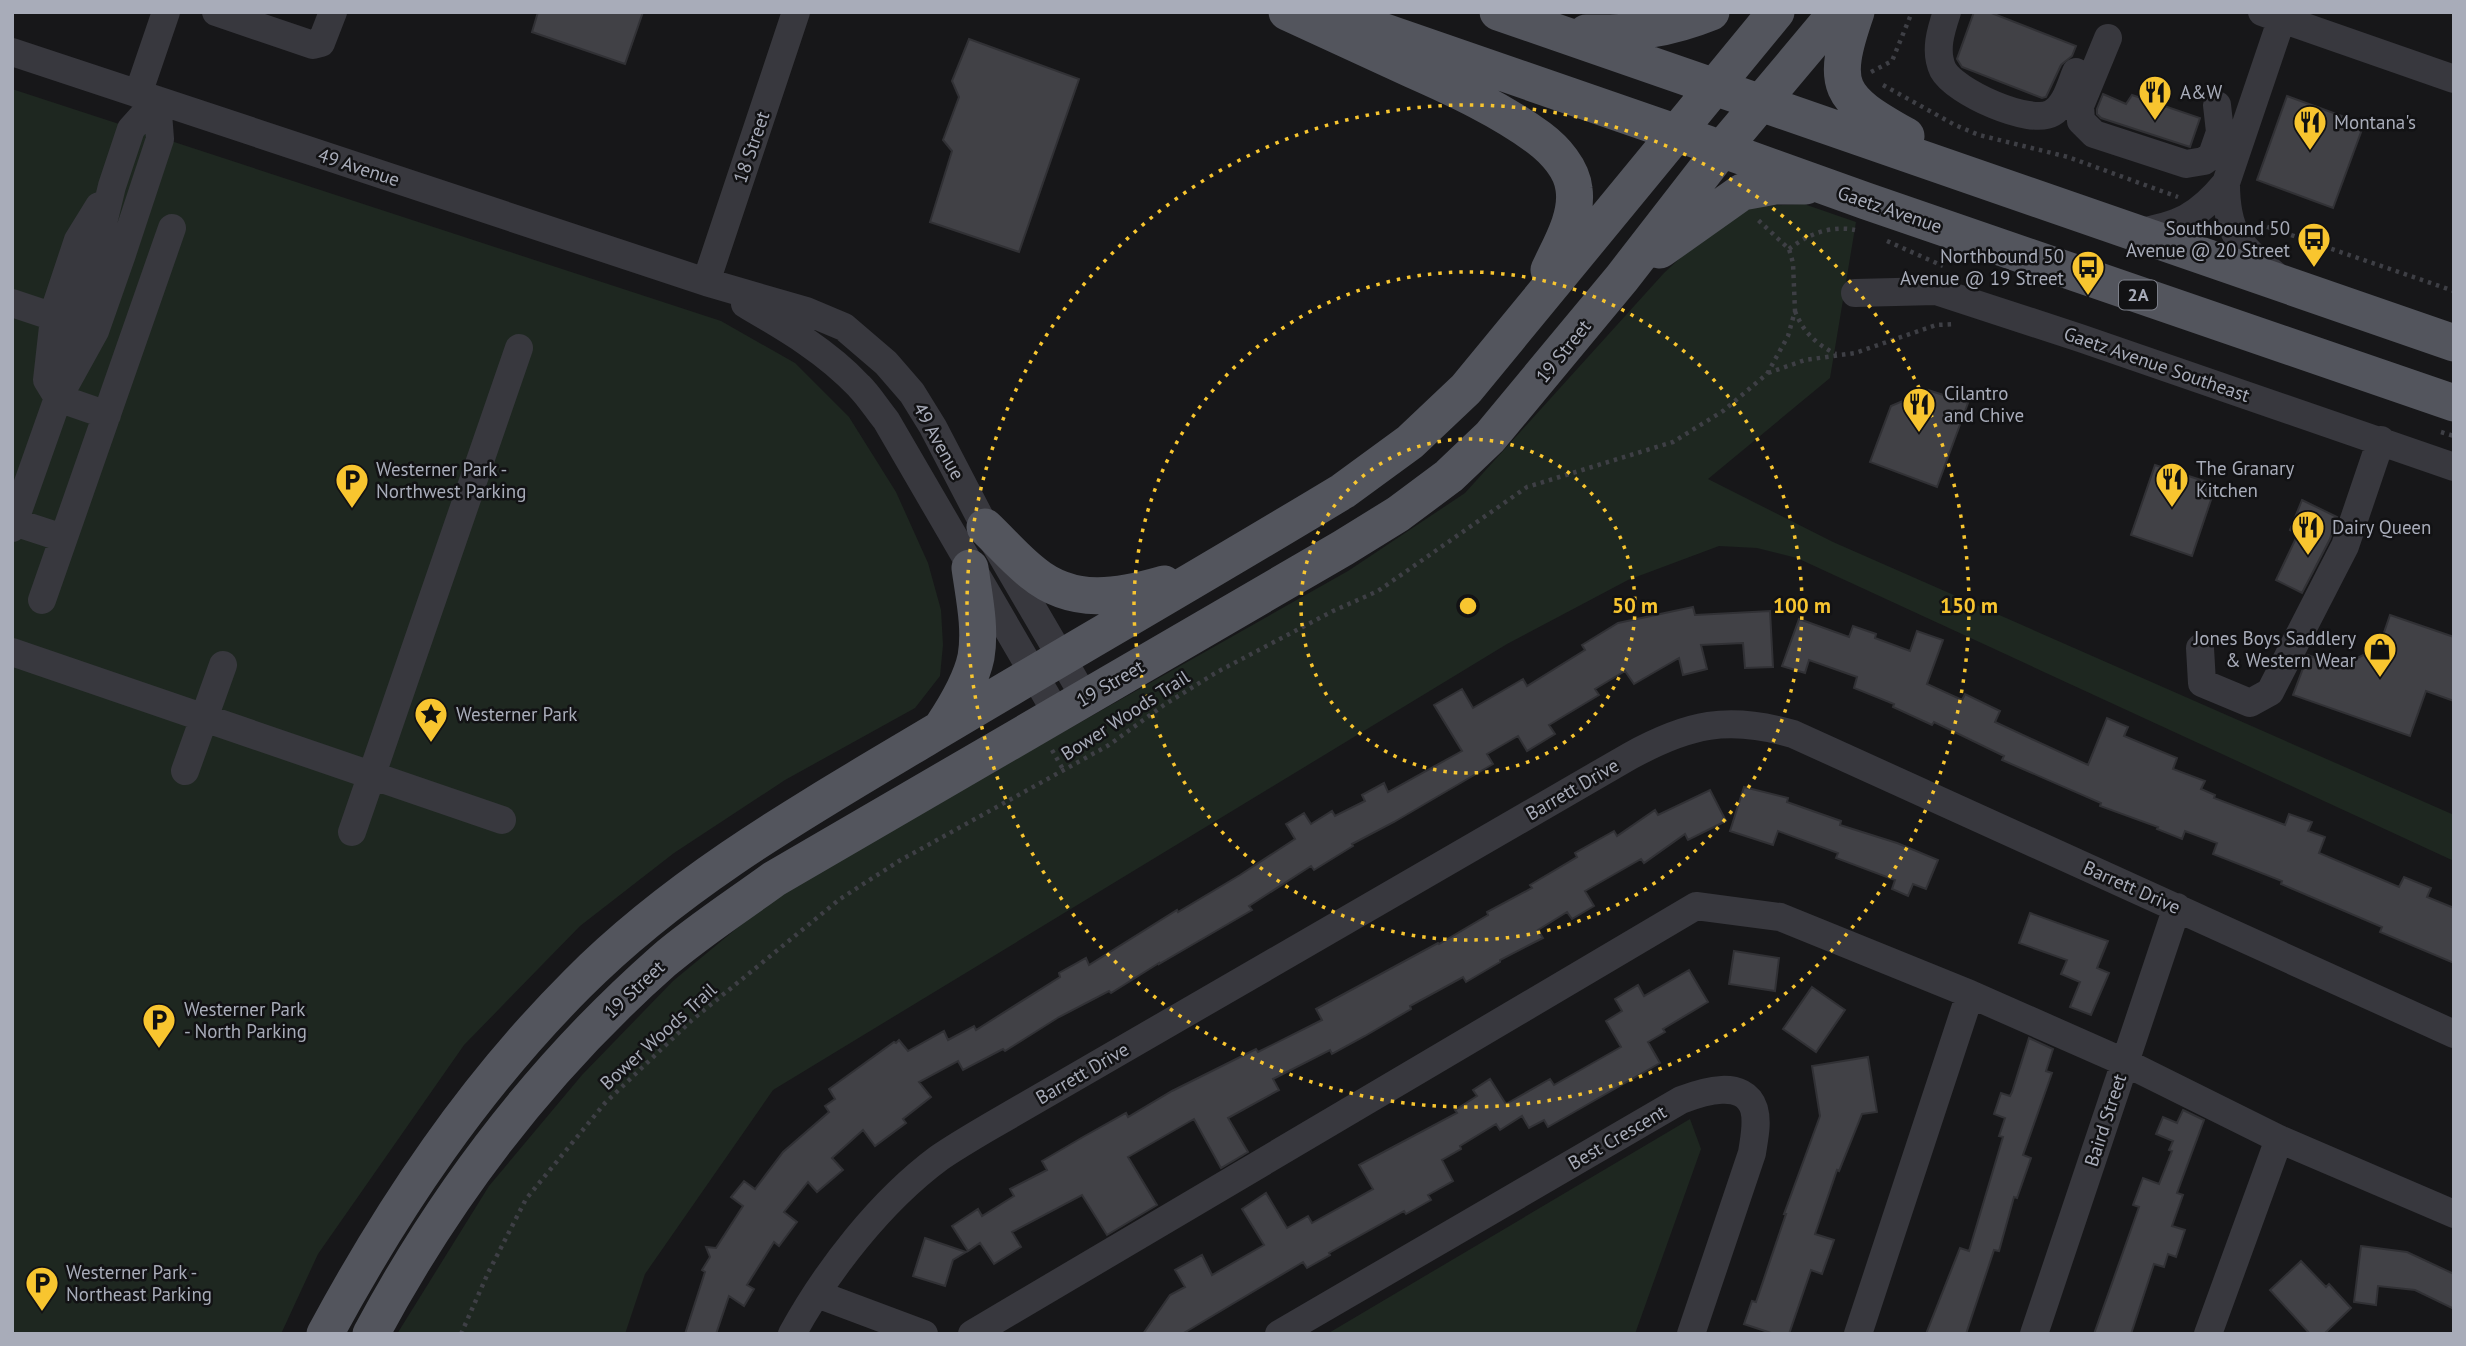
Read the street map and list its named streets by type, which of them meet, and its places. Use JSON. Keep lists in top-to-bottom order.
{
  "streets": {
    "main road": ["Gaetz Avenue", "2A", "19 Street"],
    "street": [
      "18 Street",
      "49 Avenue",
      "Gaetz Avenue Southeast",
      "Barrett Drive",
      "Baird Street",
      "Best Crescent"
    ],
    "path": ["Bower Woods Trail"]
  },
  "crossings": [
    ["18 Street", "49 Avenue"],
    ["49 Avenue", "19 Street"],
    ["Gaetz Avenue", "19 Street"],
    ["Barrett Drive", "Baird Street"]
  ],
  "places": {
    "restaurant": [
      "A&W",
      "Montana's",
      "Cilantro and Chive",
      "The Granary Kitchen",
      "Dairy Queen"
    ],
    "bus stop": ["Southbound 50 Avenue @ 20 Street", "Northbound 50 Avenue @ 19 Street"],
    "parking": ["Westerner Park - Northwest Parking", "Westerner Park - North Parking", "Westerner Park - Northeast Parking"],
    "shop": ["Jones Boys Saddlery & Western Wear"],
    "place": ["Westerner Park"]
  },
  "rings": ["50 m", "100 m", "150 m"]
}
